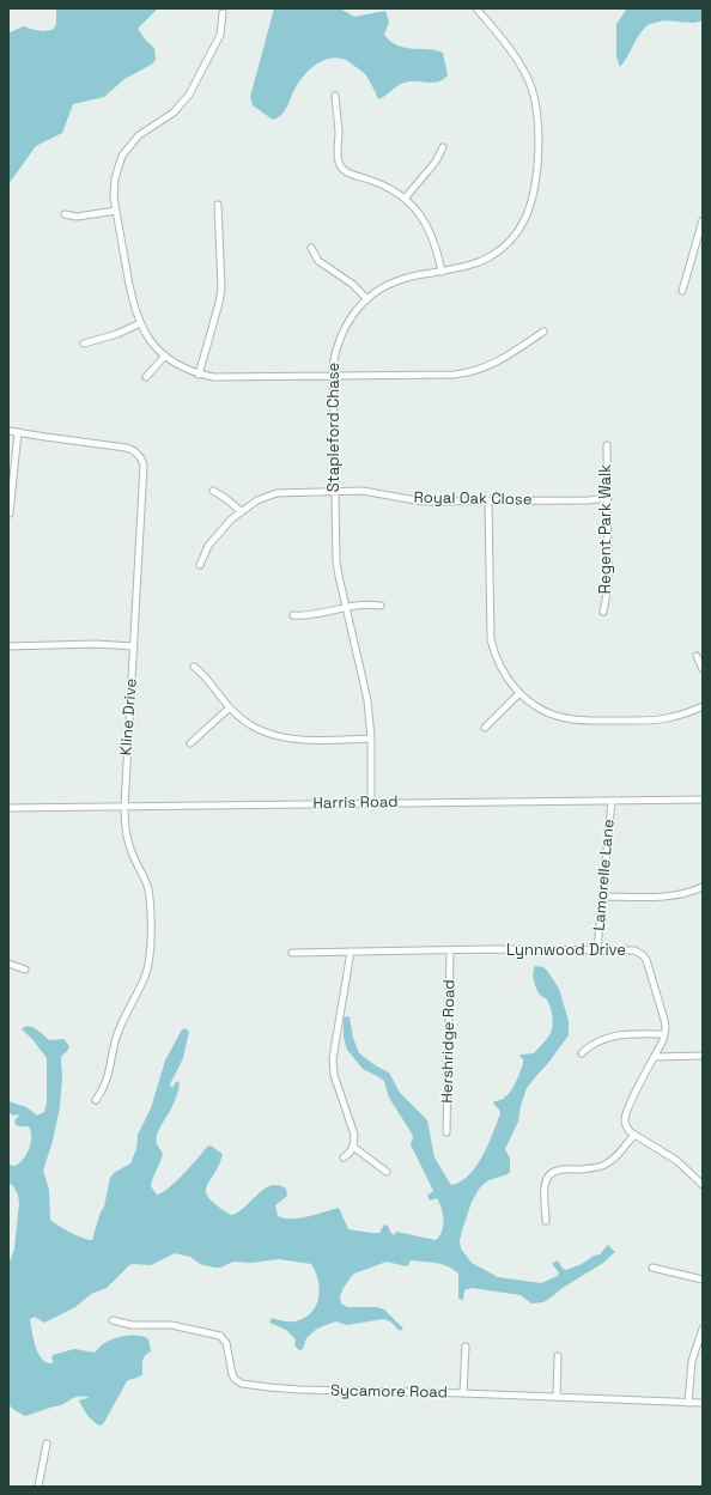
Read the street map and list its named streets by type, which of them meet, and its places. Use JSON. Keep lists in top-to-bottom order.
{
  "streets": {
    "street": [
      "Stapleford Chase",
      "Royal Oak Close",
      "Regent Park Walk",
      "Kline Drive",
      "Harris Road",
      "Lamorelle Lane",
      "Lynnwood Drive",
      "Hershridge Road",
      "Sycamore Road"
    ]
  },
  "crossings": [
    ["Stapleford Chase", "Royal Oak Close"],
    ["Stapleford Chase", "Harris Road"],
    ["Royal Oak Close", "Regent Park Walk"],
    ["Kline Drive", "Harris Road"],
    ["Harris Road", "Lamorelle Lane"],
    ["Lamorelle Lane", "Lynnwood Drive"],
    ["Lynnwood Drive", "Hershridge Road"]
  ]
}
